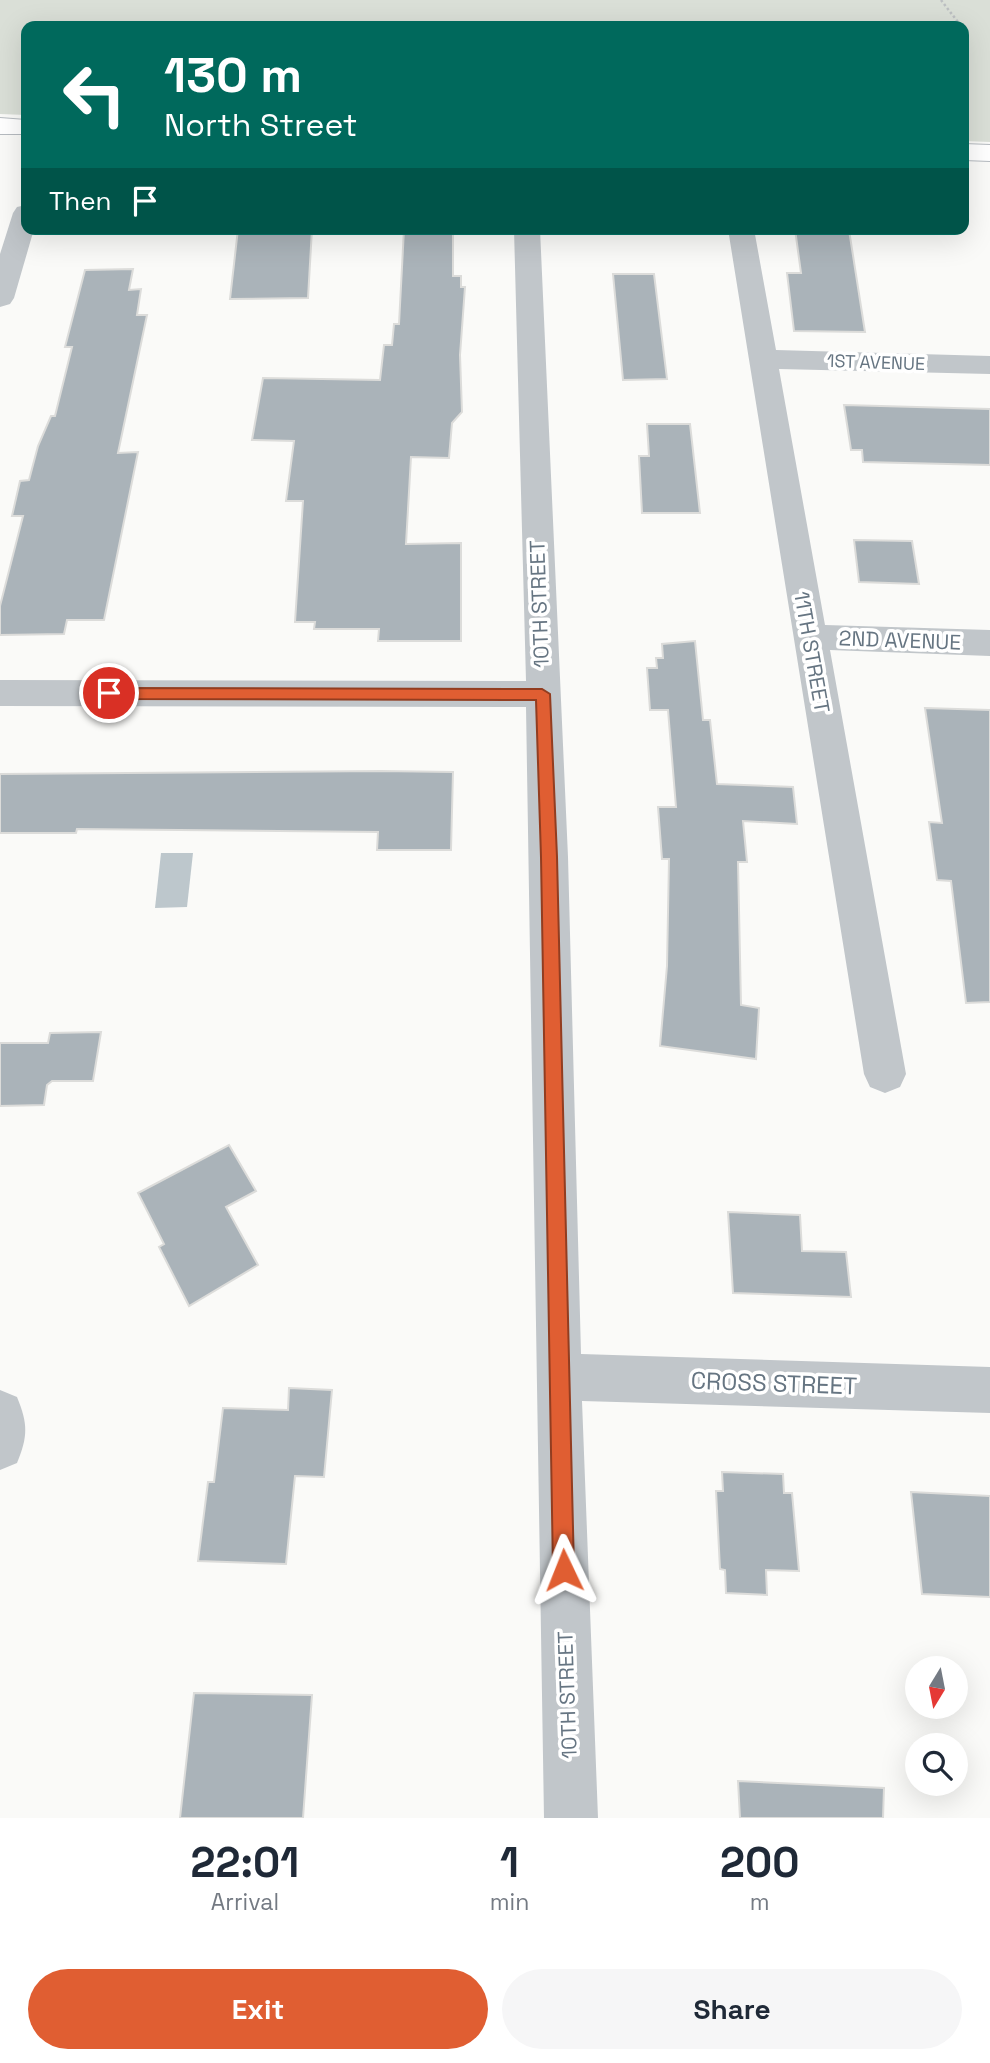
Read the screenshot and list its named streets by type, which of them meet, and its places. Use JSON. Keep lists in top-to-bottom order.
{
  "streets": {
    "street": [
      "1ST AVENUE",
      "10TH STREET",
      "2ND AVENUE",
      "11TH STREET",
      "CROSS STREET"
    ]
  },
  "crossings": [
    ["1ST AVENUE", "11TH STREET"],
    ["10TH STREET", "CROSS STREET"],
    ["2ND AVENUE", "11TH STREET"]
  ],
  "north": "bottom",
  "page": {
    "turn": ["130 m", "North Street"],
    "then": "Then",
    "eta": [
      "22:01",
      "Arrival",
      "1",
      "min",
      "200",
      "m"
    ],
    "buttons": ["Exit", "Share"]
  }
}
